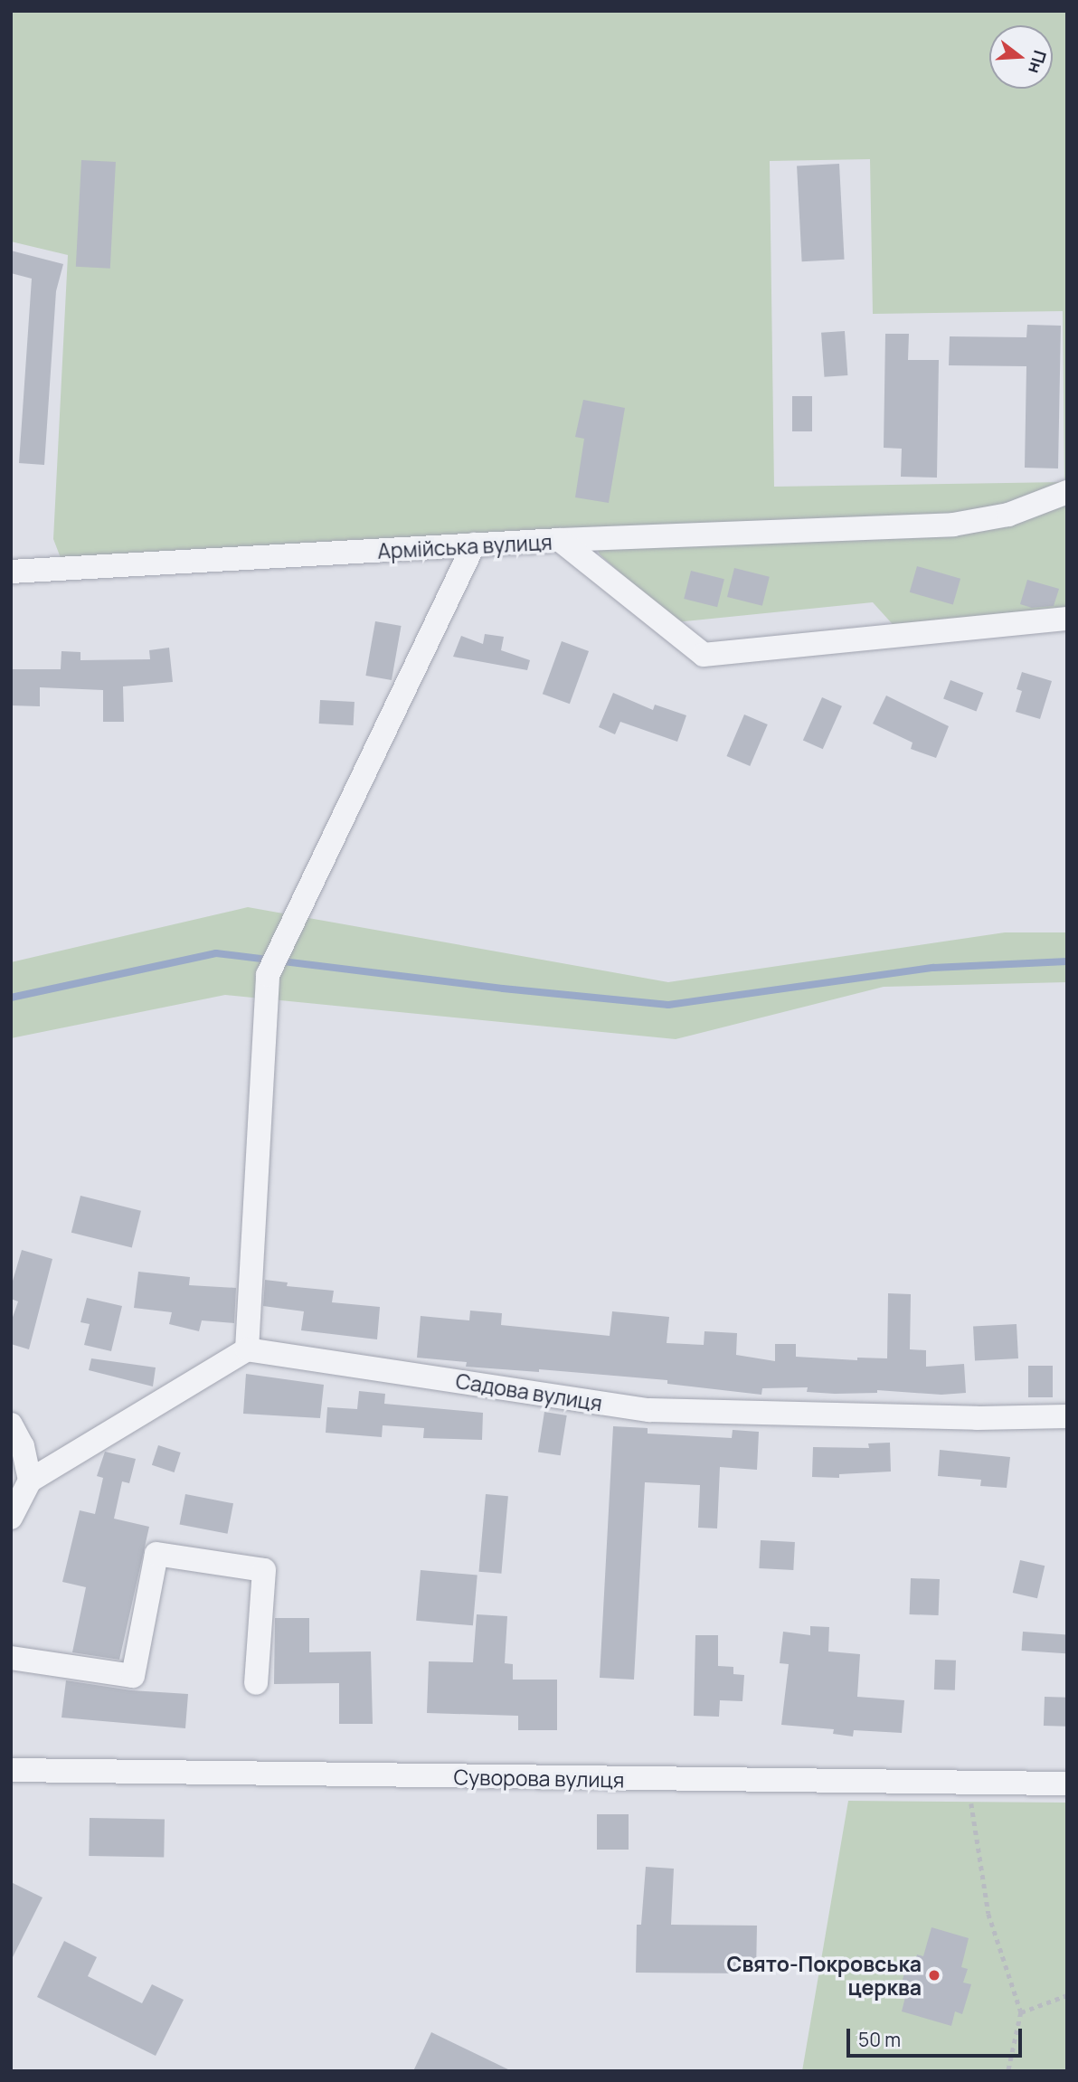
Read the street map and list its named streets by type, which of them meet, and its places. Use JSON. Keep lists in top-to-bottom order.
{
  "streets": {
    "street": ["Армійська вулиця", "Садова вулиця", "Суворова вулиця"]
  },
  "places": ["Свято-Покровська церква"],
  "scale_bar": "50 m",
  "north": "right"
}
